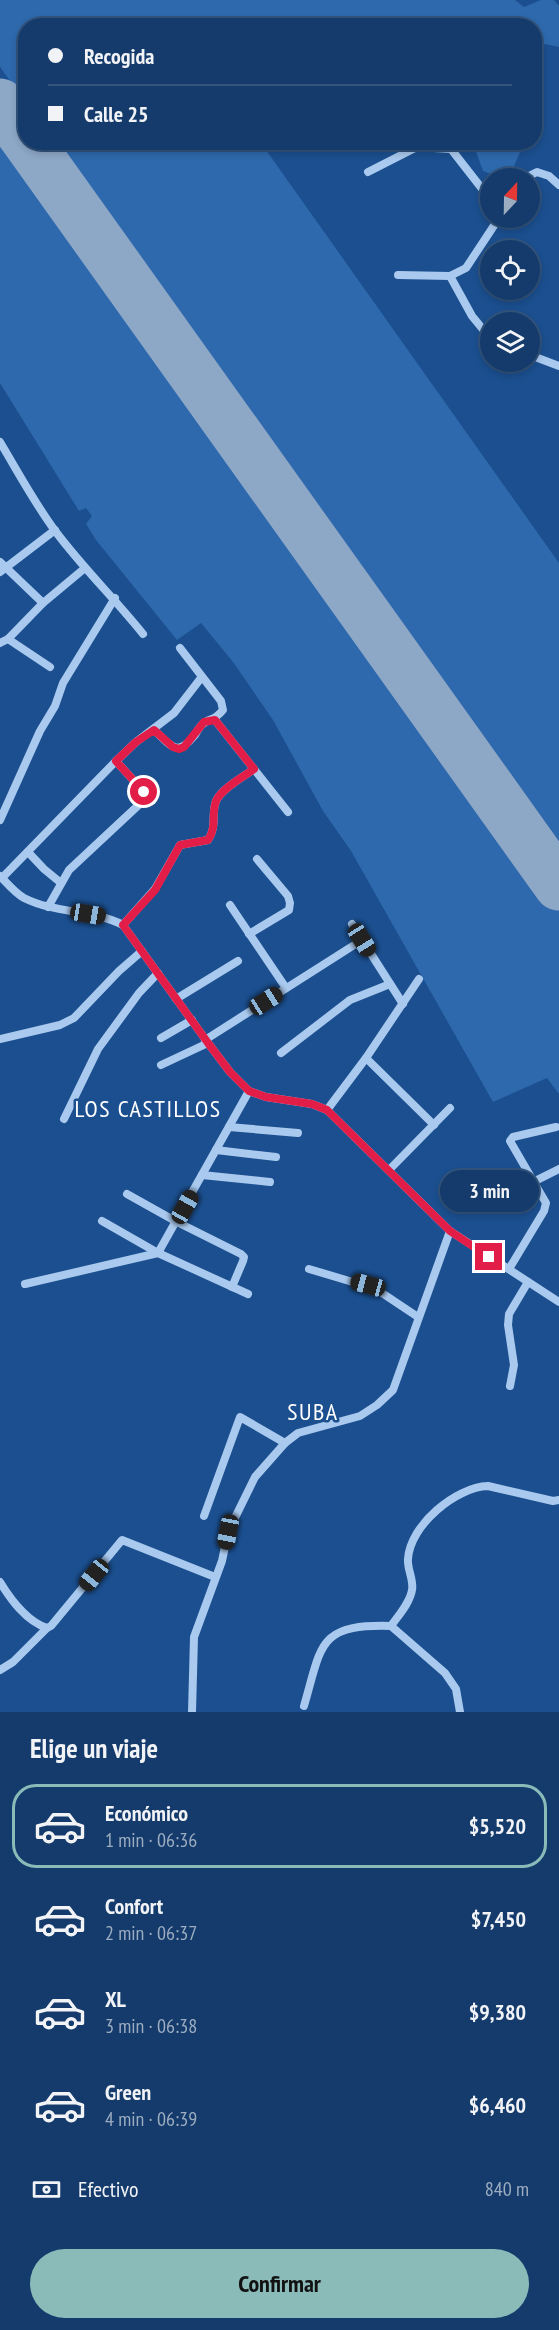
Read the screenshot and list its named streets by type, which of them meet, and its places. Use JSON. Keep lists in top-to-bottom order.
{
  "districts": ["LOS CASTILLOS", "SUBA"],
  "north": "top",
  "page": {
    "banner": ["Recogida", "Calle 25"],
    "bubble": "3 min",
    "heading": "Elige un viaje",
    "list": [
      {
        "name": "Económico",
        "note": "1 min · 06:36",
        "value": "$5,520"
      },
      {
        "name": "Confort",
        "note": "2 min · 06:37",
        "value": "$7,450"
      },
      {
        "name": "XL",
        "note": "3 min · 06:38",
        "value": "$9,380"
      },
      {
        "name": "Green",
        "note": "4 min · 06:39",
        "value": "$6,460"
      }
    ],
    "pay": ["Efectivo", "840 m"],
    "buttons": "Confirmar"
  }
}
